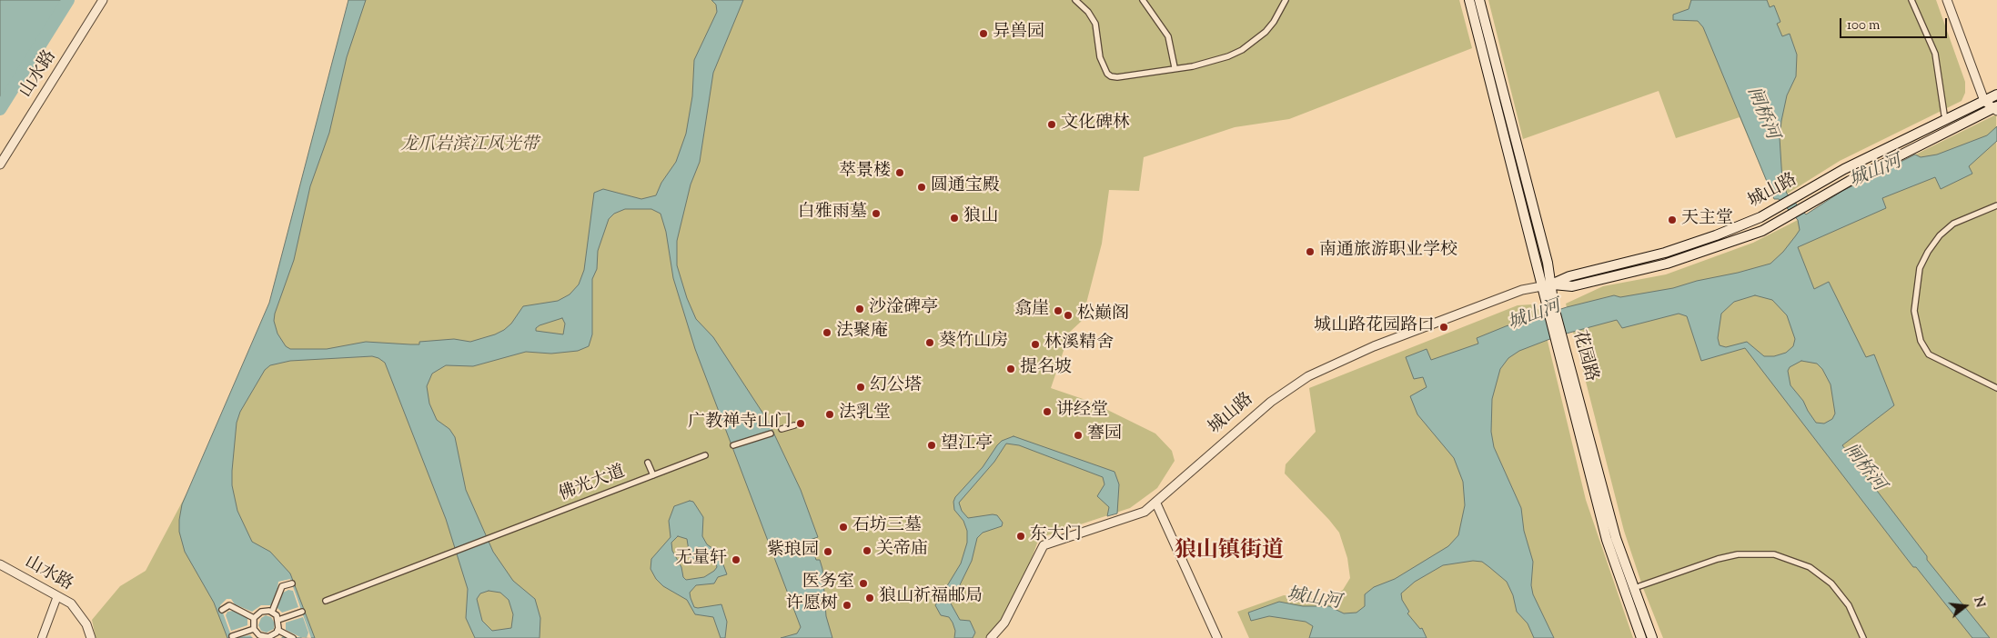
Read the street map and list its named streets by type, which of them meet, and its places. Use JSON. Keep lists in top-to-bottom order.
{
  "streets": {
    "main road": ["城山路", "花园路"],
    "street": ["山水路", "佛光大道"]
  },
  "crossings": [
    ["城山路", "花园路"]
  ],
  "districts": ["狼山镇街道"],
  "water": ["闸桥河", "城山河"],
  "parks": ["龙爪岩滨江风光带"],
  "places": [
    "异兽园",
    "文化碑林",
    "萃景楼",
    "圆通宝殿",
    "白雅雨墓",
    "狼山",
    "天主堂",
    "南通旅游职业学校",
    "沙淦碑亭",
    "翕崖",
    "松巅阁",
    "城山路花园路口",
    "法聚庵",
    "葵竹山房",
    "林溪精舍",
    "提名坡",
    "幻公塔",
    "讲经堂",
    "法乳堂",
    "广教禅寺山门",
    "謇园",
    "望江亭",
    "石坊三墓",
    "东大门",
    "关帝庙",
    "紫琅园",
    "无量轩",
    "医务室",
    "狼山祈福邮局",
    "许愿树"
  ],
  "scale_bar": "100 m",
  "north": "right"
}
